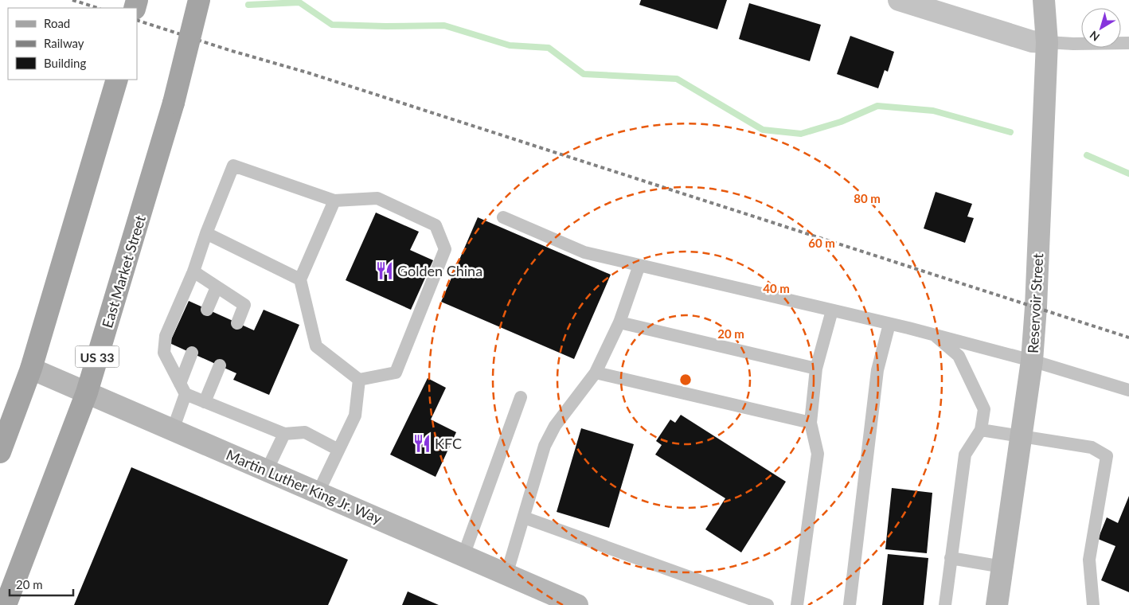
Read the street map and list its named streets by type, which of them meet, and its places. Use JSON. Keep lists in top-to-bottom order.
{
  "streets": {
    "main road": [
      "East Market Street",
      "Reservoir Street",
      "US 33",
      "Martin Luther King Jr. Way"
    ]
  },
  "crossings": [
    ["East Market Street", "Martin Luther King Jr. Way"]
  ],
  "places": {
    "restaurant": ["Golden China", "KFC"]
  },
  "legend": ["Road", "Railway", "Building"],
  "scale_bar": "20 m",
  "north": "bottom left",
  "rings": [
    "80 m",
    "60 m",
    "40 m",
    "20 m"
  ]
}
